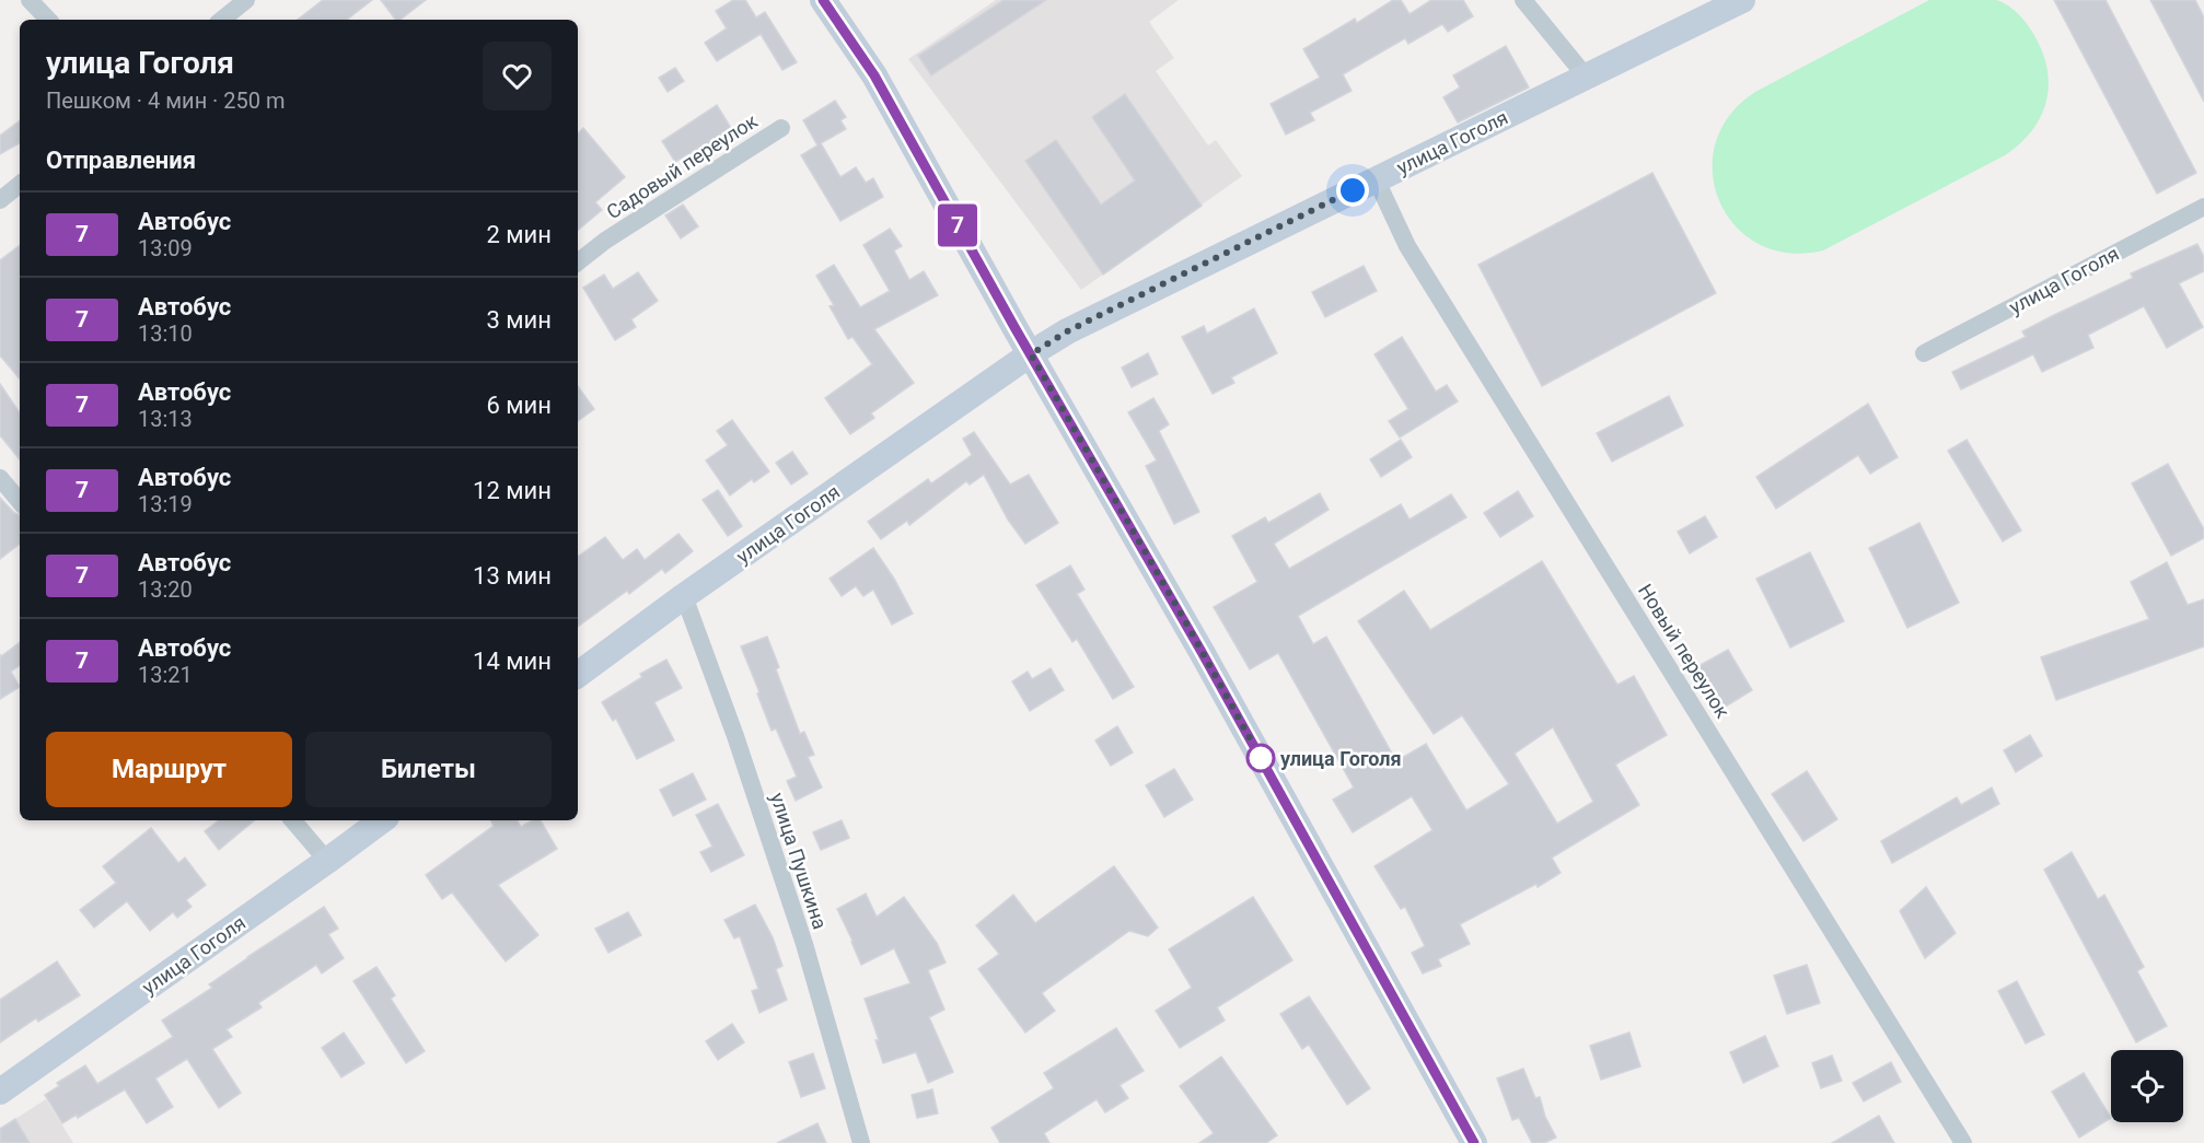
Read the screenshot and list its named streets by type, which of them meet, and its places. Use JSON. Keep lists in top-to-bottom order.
{
  "streets": {
    "main road": ["улица Гоголя"],
    "street": ["Садовый переулок", "Новый переулок", "улица Пушкина"]
  },
  "crossings": [
    ["улица Гоголя", "Новый переулок"],
    ["улица Гоголя", "улица Пушкина"]
  ],
  "places": ["улица Гоголя"],
  "lines": ["bus line 7"],
  "page": {
    "on_map": "7",
    "heading": [
      ["улица Гоголя", "Пешком · 4 мин · 250 m"],
      "Отправления"
    ],
    "list": [
      {
        "mark": "7",
        "name": "Автобус",
        "note": "13:09",
        "value": "2 мин"
      },
      {
        "mark": "7",
        "name": "Автобус",
        "note": "13:10",
        "value": "3 мин"
      },
      {
        "mark": "7",
        "name": "Автобус",
        "note": "13:13",
        "value": "6 мин"
      },
      {
        "mark": "7",
        "name": "Автобус",
        "note": "13:19",
        "value": "12 мин"
      },
      {
        "mark": "7",
        "name": "Автобус",
        "note": "13:20",
        "value": "13 мин"
      },
      {
        "mark": "7",
        "name": "Автобус",
        "note": "13:21",
        "value": "14 мин"
      }
    ],
    "buttons": ["Маршрут", "Билеты"]
  }
}
